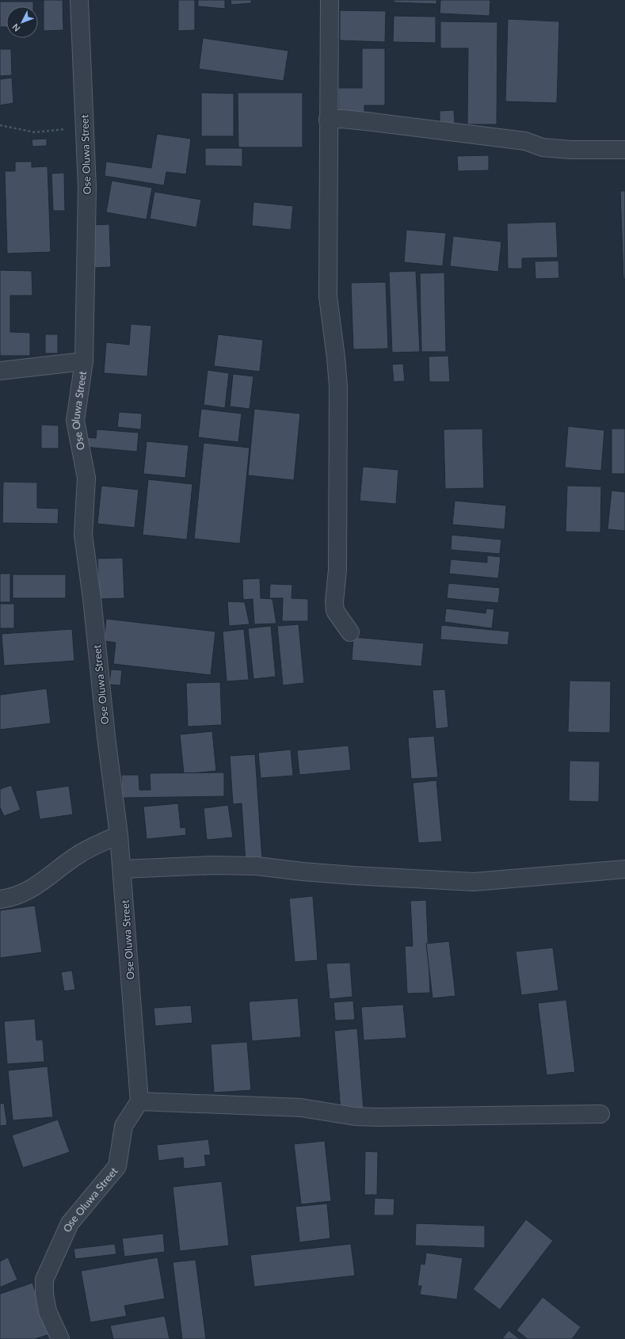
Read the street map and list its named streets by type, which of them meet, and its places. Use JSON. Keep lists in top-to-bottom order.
{
  "streets": {
    "street": ["Ose Oluwa Street"]
  },
  "north": "bottom left"
}
